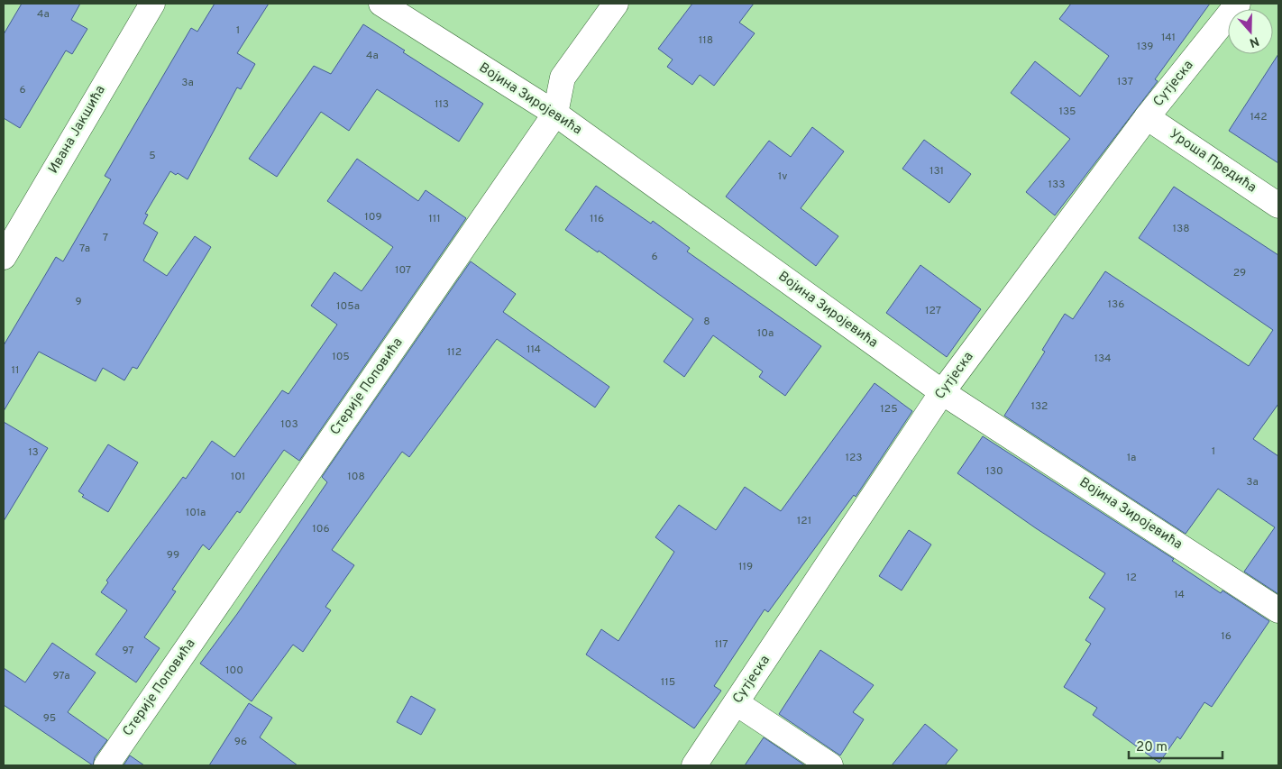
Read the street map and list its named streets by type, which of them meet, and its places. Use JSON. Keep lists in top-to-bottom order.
{
  "streets": {
    "street": [
      "Сутјеска",
      "Војина Зиројевића",
      "Ивана Јакшића",
      "Уроша Предића",
      "Стерије Поповића"
    ]
  },
  "crossings": [
    ["Сутјеска", "Војина Зиројевића"],
    ["Сутјеска", "Уроша Предића"],
    ["Војина Зиројевића", "Стерије Поповића"]
  ],
  "house_numbers": [
    "4a",
    "1",
    "141",
    "118",
    "139",
    "4a",
    "137",
    "3a",
    "6",
    "113",
    "135",
    "142",
    "5",
    "131",
    "1v",
    "133",
    "109",
    "111",
    "116",
    "138",
    "7",
    "7a",
    "6",
    "107",
    "29",
    "9",
    "136",
    "105a",
    "127",
    "8",
    "10a",
    "114",
    "112",
    "105",
    "134",
    "11",
    "132",
    "125",
    "103",
    "1",
    "13",
    "123",
    "1a",
    "130",
    "101",
    "108",
    "3a",
    "101a",
    "121",
    "106",
    "99",
    "119",
    "12",
    "14",
    "16",
    "117",
    "97",
    "100",
    "97a",
    "115",
    "95",
    "96"
  ],
  "scale_bar": "20 m",
  "north": "bottom"
}
